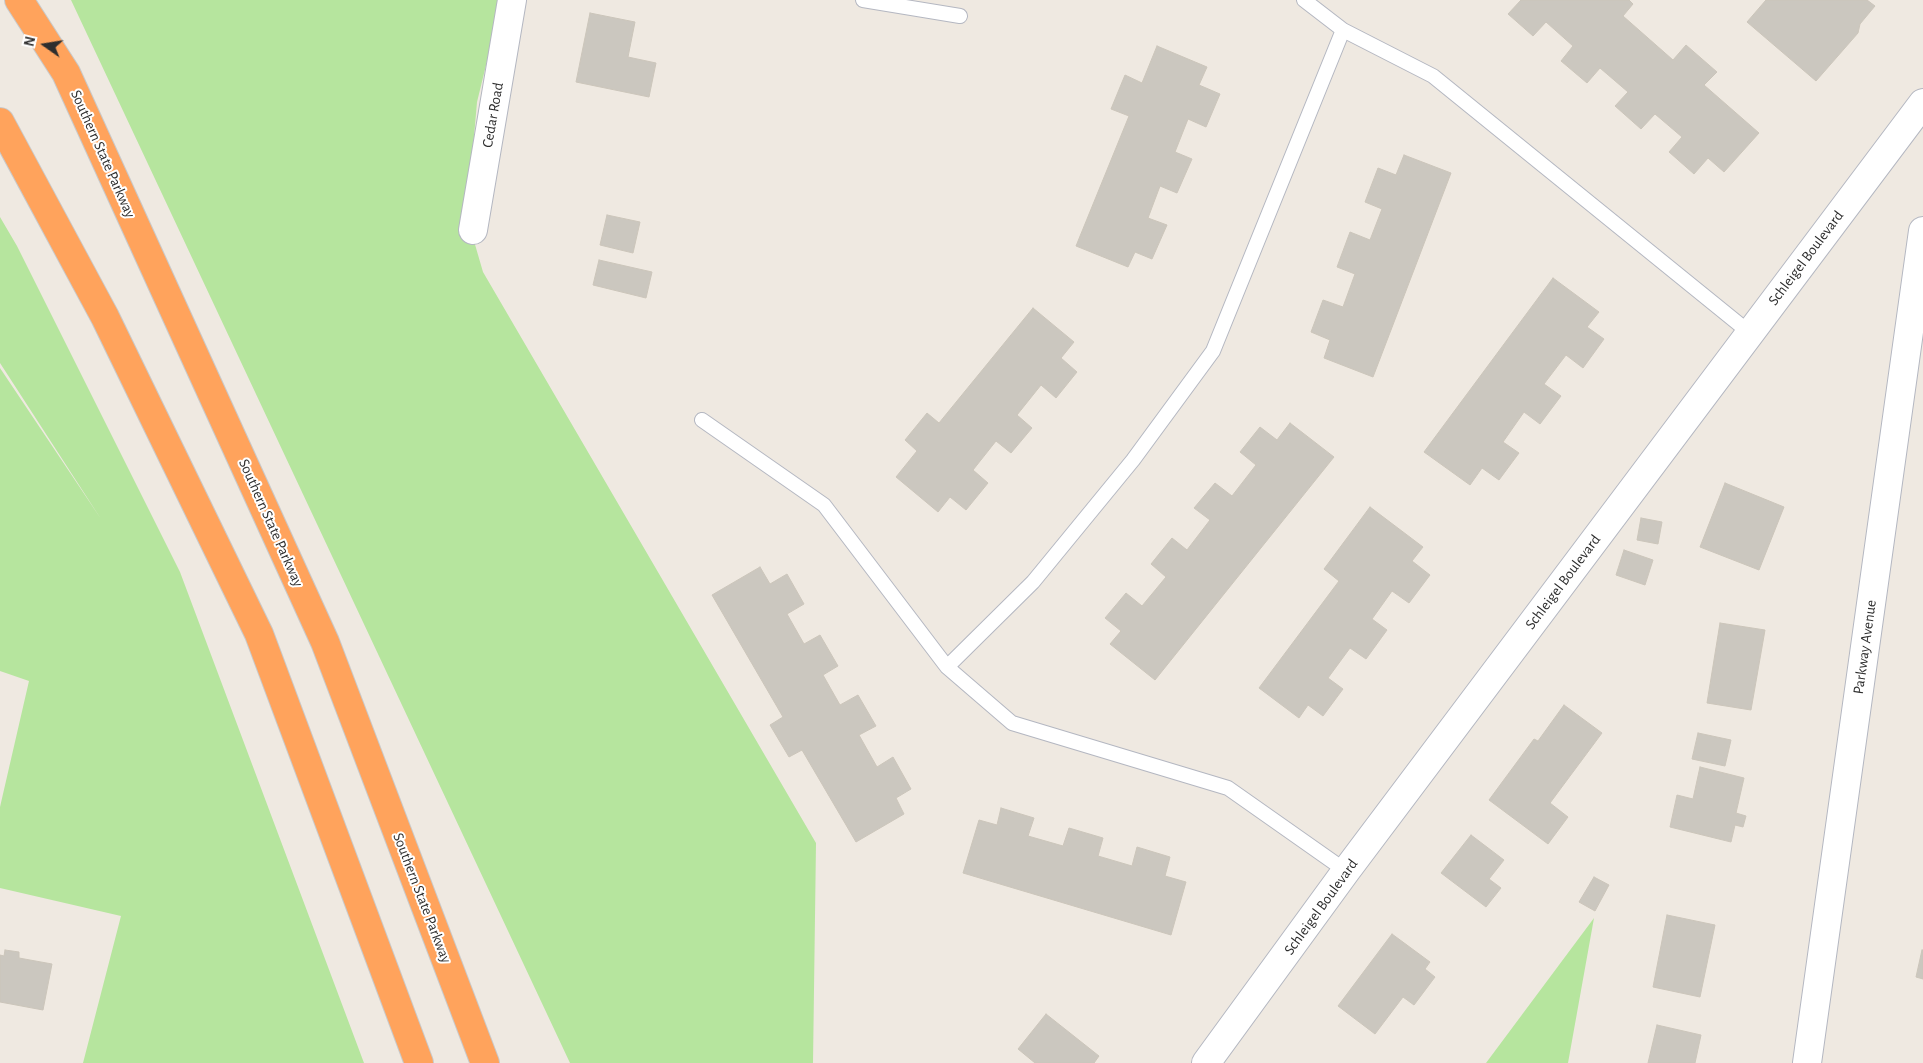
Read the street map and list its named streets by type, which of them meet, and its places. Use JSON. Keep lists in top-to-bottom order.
{
  "streets": {
    "highway": ["Southern State Parkway"],
    "street": ["Cedar Road", "Schleigel Boulevard", "Parkway Avenue"]
  },
  "north": "left"
}
